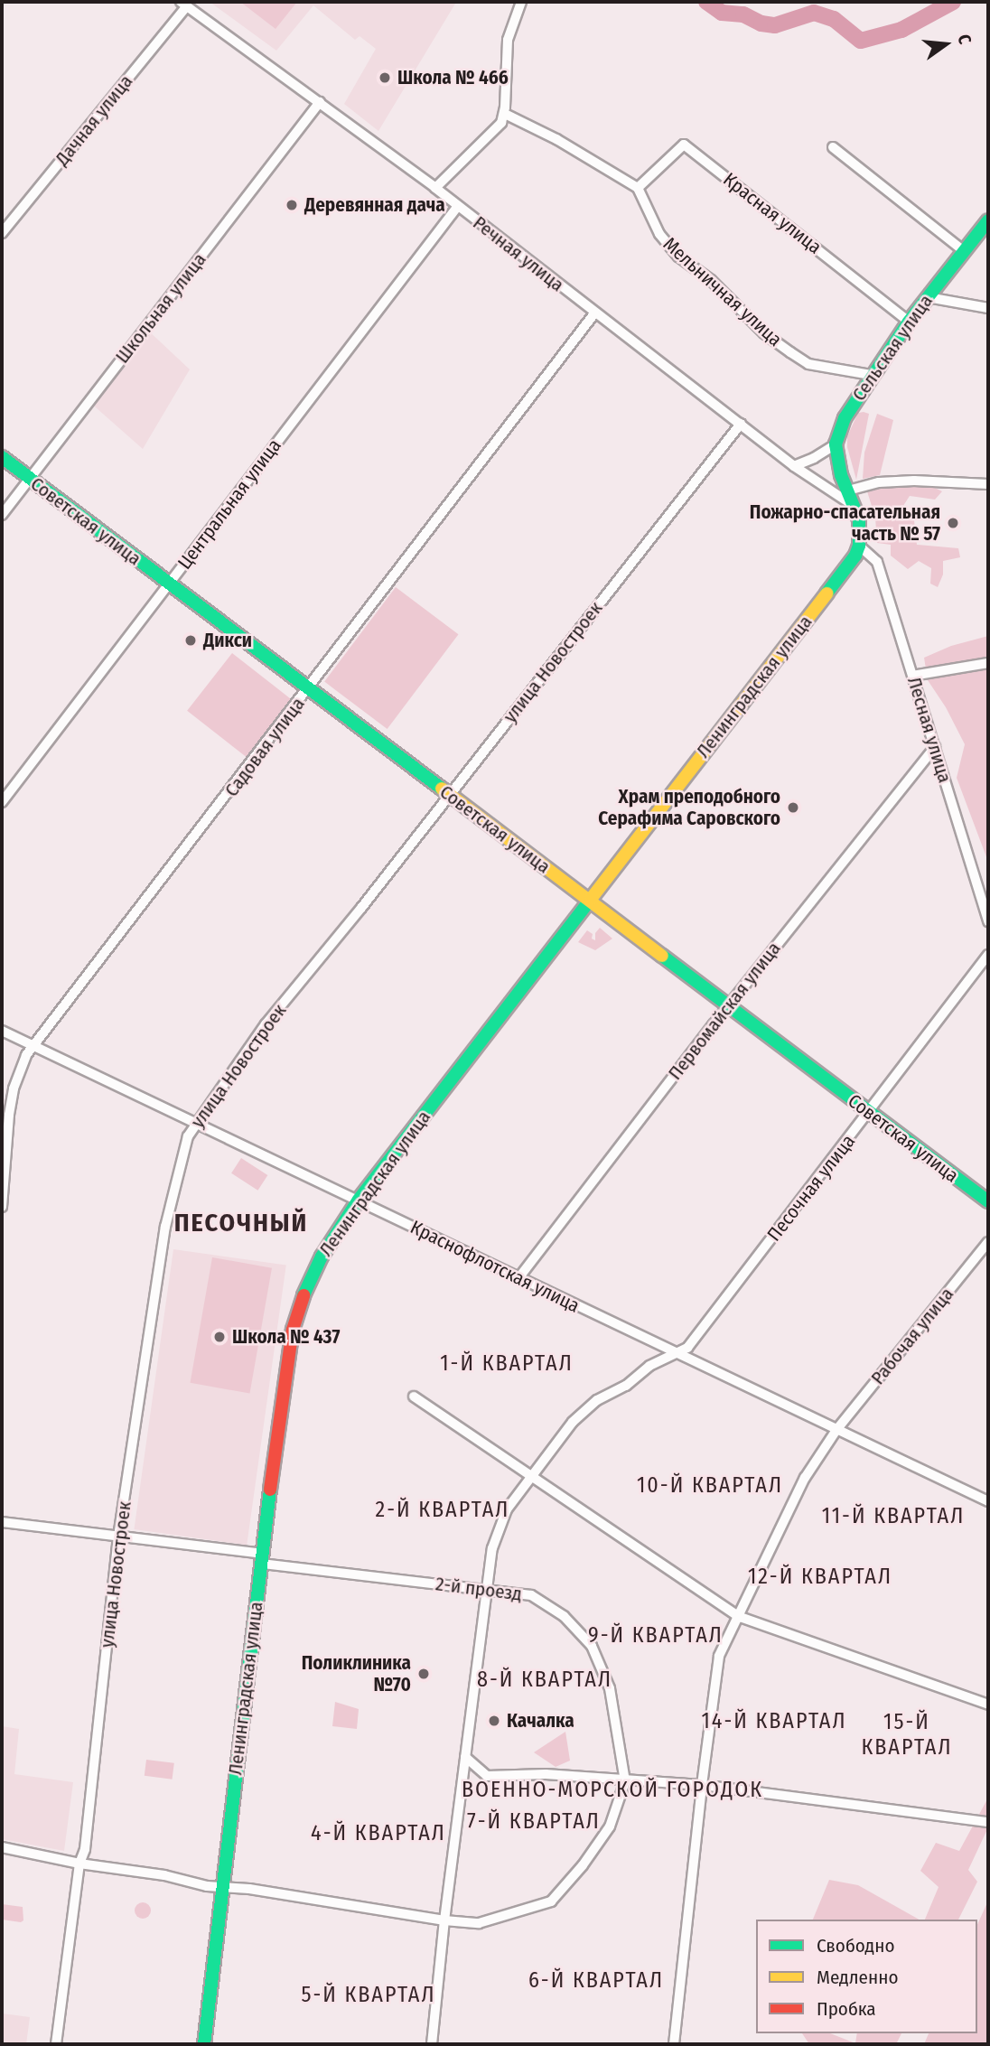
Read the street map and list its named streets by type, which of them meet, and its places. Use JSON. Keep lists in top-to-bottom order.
{
  "streets": {
    "main road": [
      "Сельская улица",
      "Советская улица",
      "Ленинградская улица",
      "Лесная улица"
    ],
    "street": [
      "Дачная улица",
      "Красная улица",
      "Речная улица",
      "Мельничная улица",
      "Школьная улица",
      "Центральная улица",
      "улица Новостроек",
      "Садовая улица",
      "Первомайская улица",
      "Песочная улица",
      "Краснофлотская улица",
      "Рабочая улица",
      "2-й проезд"
    ]
  },
  "crossings": [
    ["Дачная улица", "Речная улица"],
    ["Красная улица", "Мельничная улица"],
    ["Красная улица", "Сельская улица"],
    ["Речная улица", "Школьная улица"],
    ["Речная улица", "Центральная улица"],
    ["Речная улица", "улица Новостроек"],
    ["Речная улица", "Лесная улица"],
    ["Речная улица", "Садовая улица"],
    ["Мельничная улица", "Сельская улица"],
    ["Школьная улица", "Советская улица"],
    ["Сельская улица", "Лесная улица"],
    ["Центральная улица", "Советская улица"],
    ["Советская улица", "улица Новостроек"],
    ["Советская улица", "Ленинградская улица"],
    ["Советская улица", "Садовая улица"],
    ["Советская улица", "Первомайская улица"],
    ["Советская улица", "Песочная улица"],
    ["улица Новостроек", "Краснофлотская улица"],
    ["улица Новостроек", "2-й проезд"],
    ["Ленинградская улица", "Лесная улица"],
    ["Ленинградская улица", "Краснофлотская улица"],
    ["Ленинградская улица", "2-й проезд"],
    ["Лесная улица", "Первомайская улица"],
    ["Садовая улица", "Краснофлотская улица"],
    ["Первомайская улица", "Краснофлотская улица"],
    ["Песочная улица", "Краснофлотская улица"],
    ["Песочная улица", "2-й проезд"],
    ["Краснофлотская улица", "Рабочая улица"]
  ],
  "districts": [
    "ПЕСОЧНЫЙ",
    "1-Й КВАРТАЛ",
    "10-Й КВАРТАЛ",
    "2-Й КВАРТАЛ",
    "11-Й КВАРТАЛ",
    "12-Й КВАРТАЛ",
    "9-Й КВАРТАЛ",
    "8-Й КВАРТАЛ",
    "14-Й КВАРТАЛ",
    "15-Й КВАРТАЛ",
    "ВОЕННО-МОРСКОЙ ГОРОДОК",
    "7-Й КВАРТАЛ",
    "4-Й КВАРТАЛ",
    "6-Й КВАРТАЛ",
    "5-Й КВАРТАЛ"
  ],
  "places": [
    "Школа № 466",
    "Деревянная дача",
    "Пожарно-спасательная часть № 57",
    "Дикси",
    "Храм преподобного Серафима Саровского",
    "Школа № 437",
    "Поликлиника №70",
    "Качалка"
  ],
  "legend": ["Свободно", "Медленно", "Пробка"],
  "north": "right"
}
